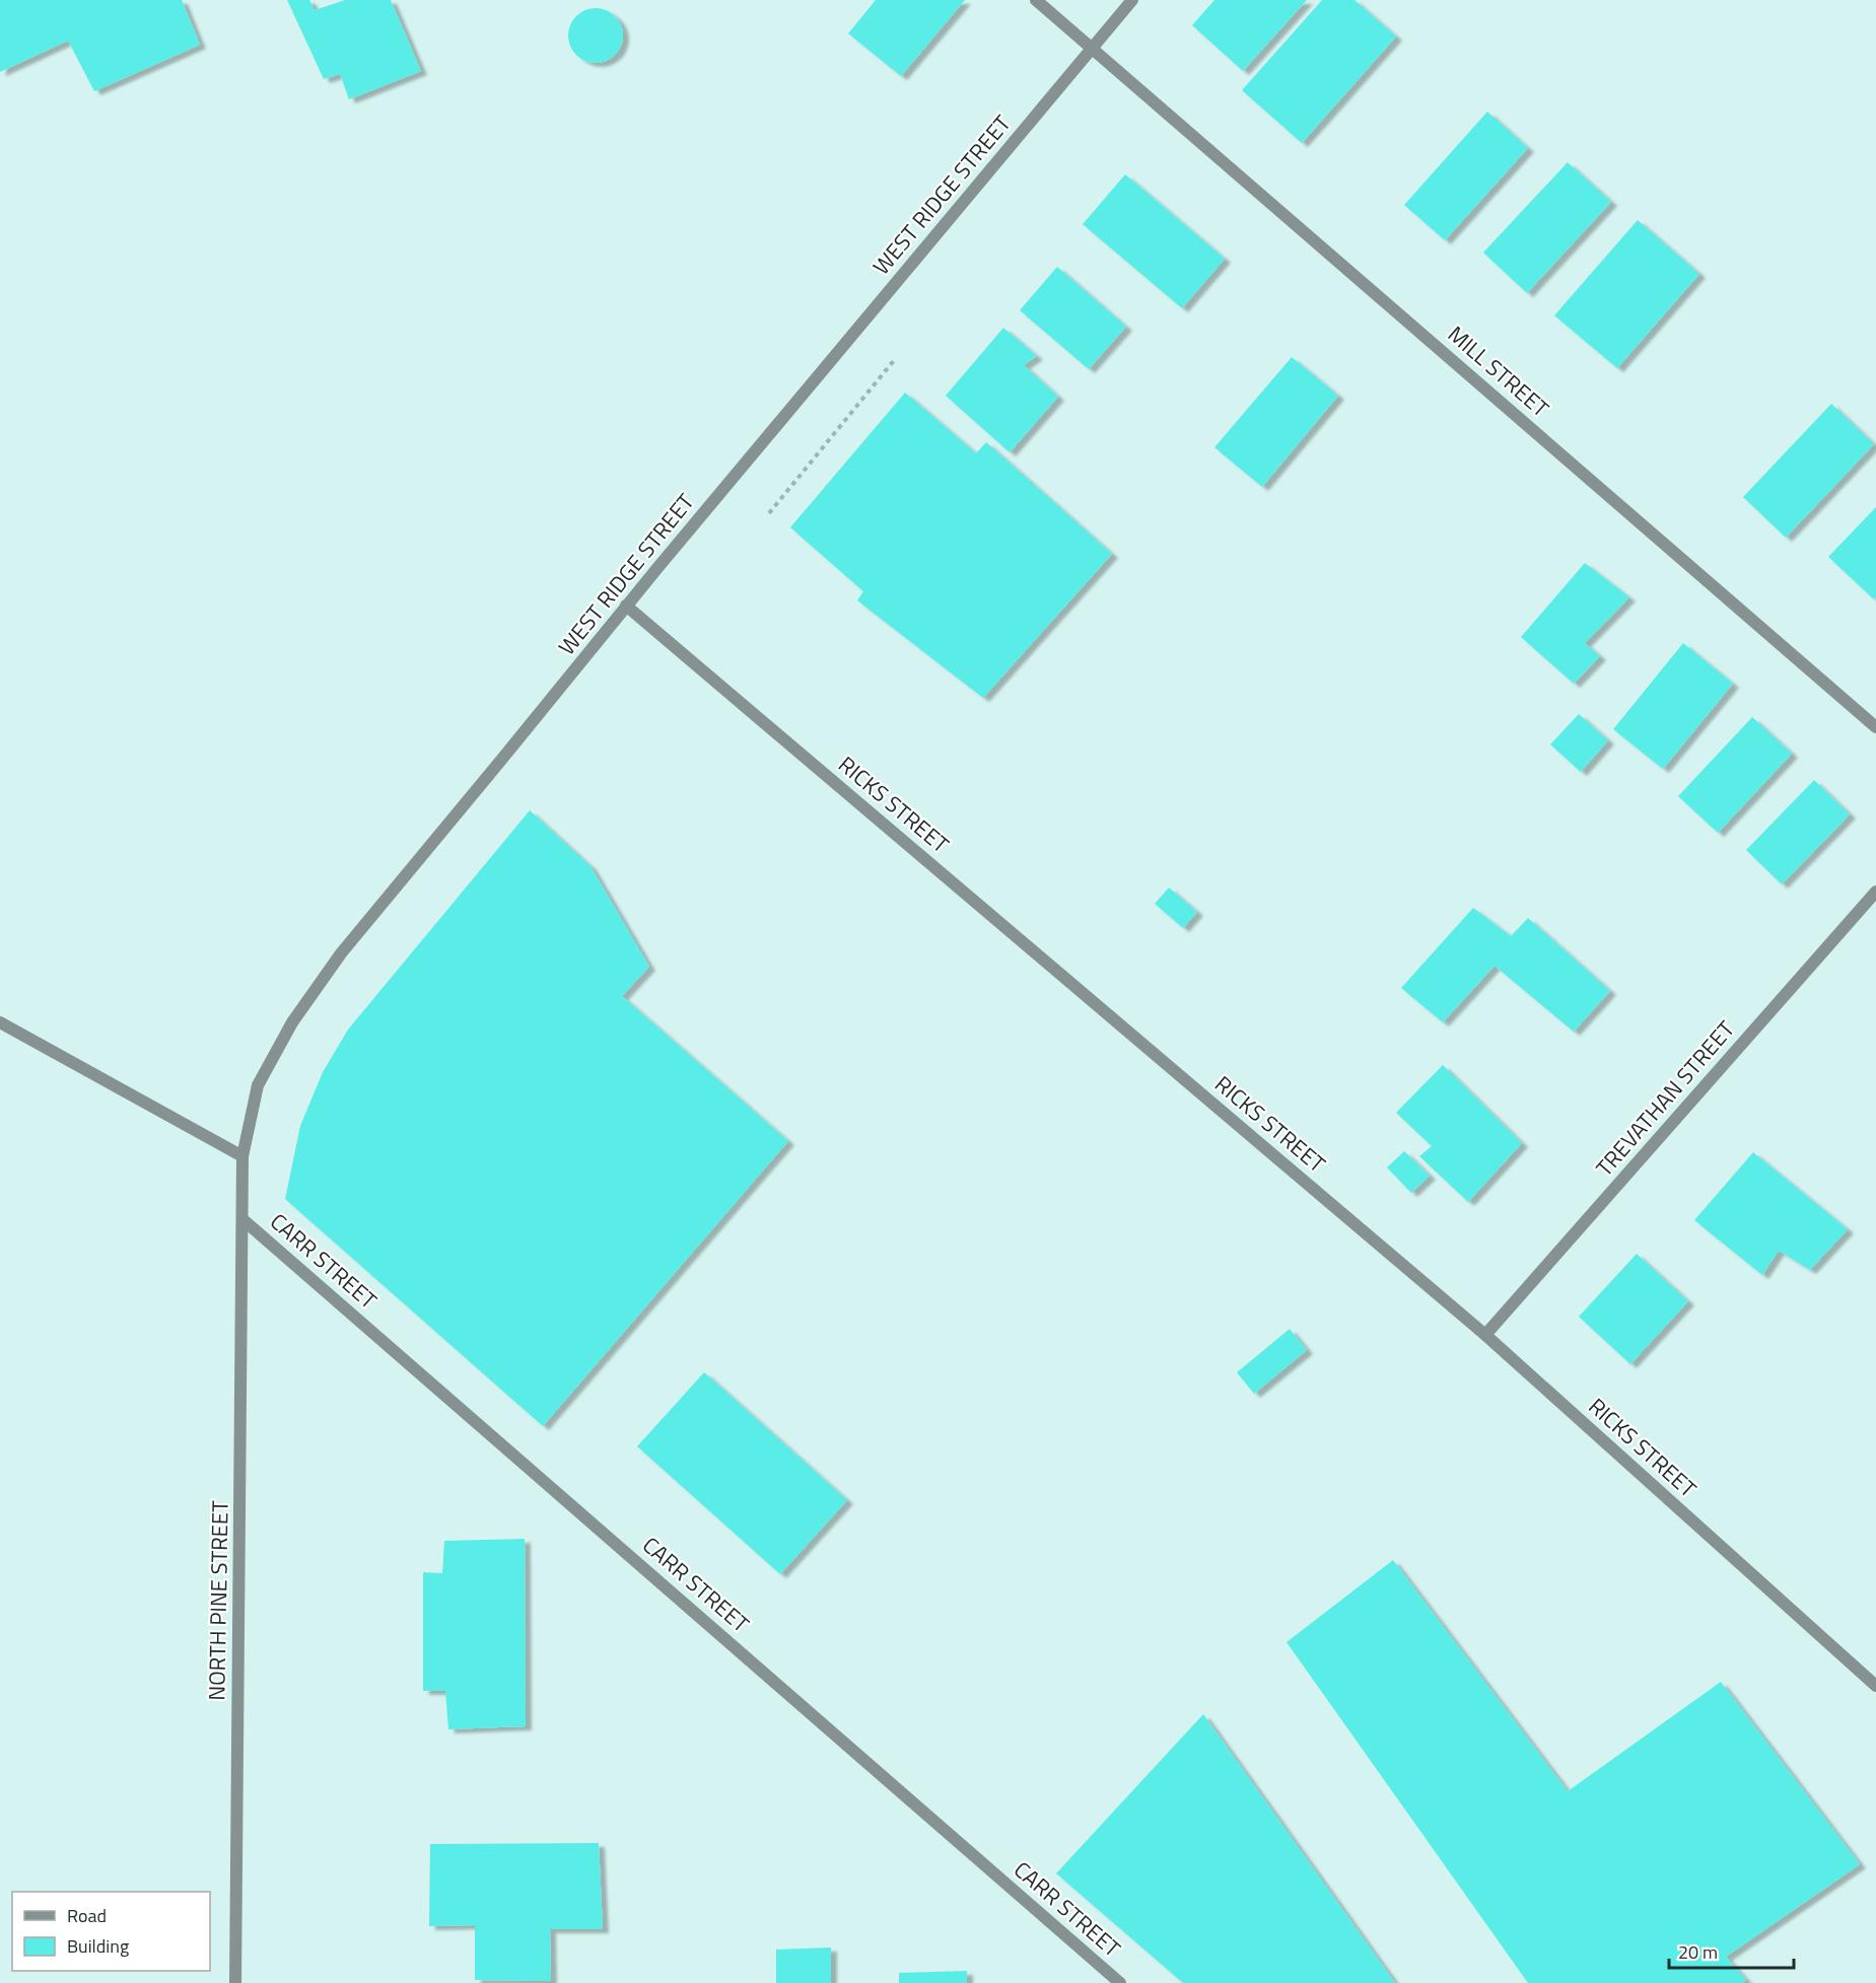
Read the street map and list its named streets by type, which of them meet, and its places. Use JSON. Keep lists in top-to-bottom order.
{
  "streets": {
    "street": [
      "WEST RIDGE STREET",
      "MILL STREET",
      "RICKS STREET",
      "TREVATHAN STREET",
      "CARR STREET",
      "NORTH PINE STREET"
    ]
  },
  "crossings": [
    ["WEST RIDGE STREET", "MILL STREET"],
    ["WEST RIDGE STREET", "RICKS STREET"],
    ["WEST RIDGE STREET", "CARR STREET"],
    ["WEST RIDGE STREET", "NORTH PINE STREET"],
    ["RICKS STREET", "TREVATHAN STREET"],
    ["CARR STREET", "NORTH PINE STREET"]
  ],
  "legend": ["Road", "Building"],
  "scale_bar": "20 m"
}
